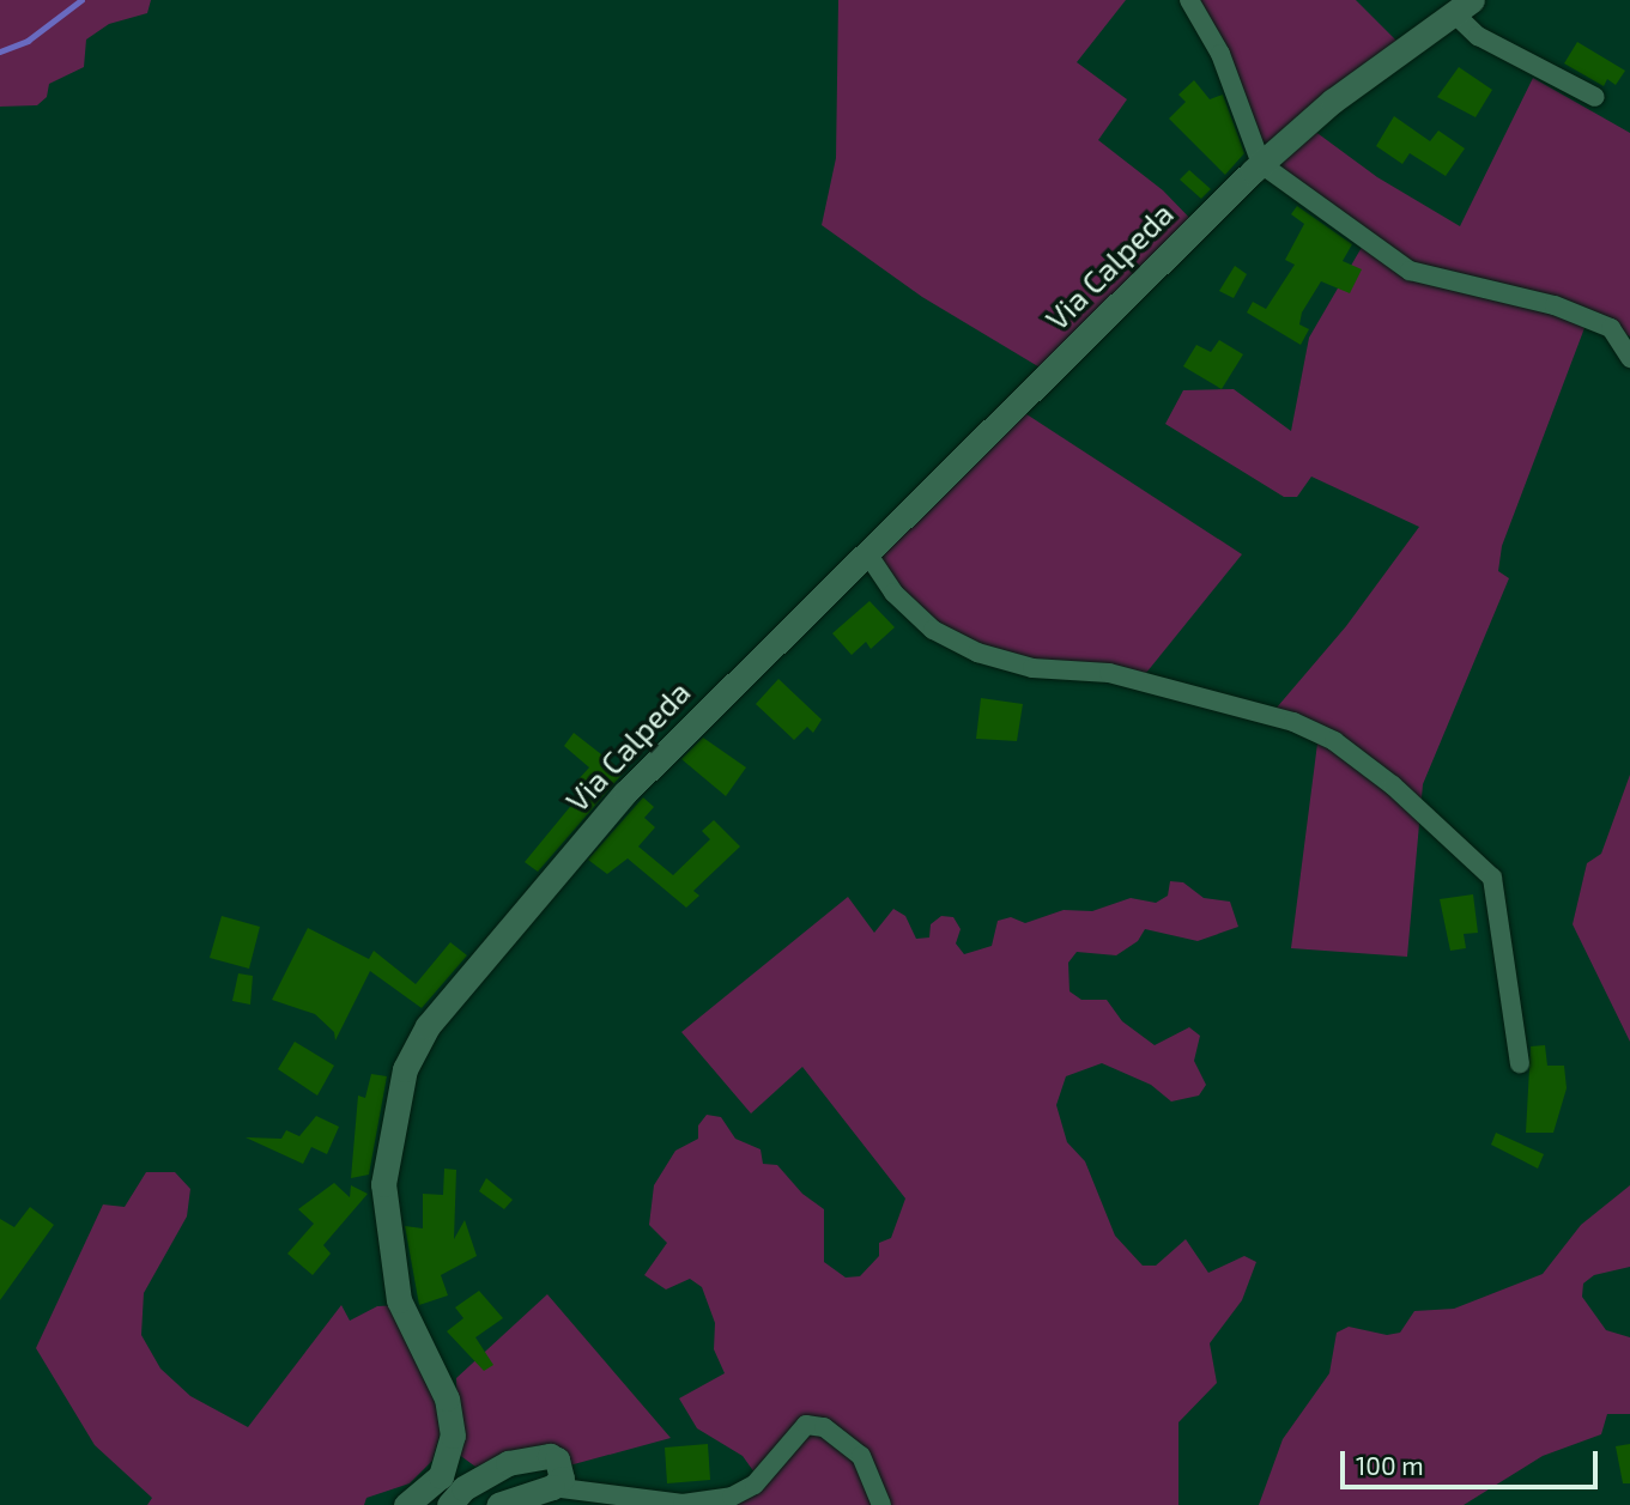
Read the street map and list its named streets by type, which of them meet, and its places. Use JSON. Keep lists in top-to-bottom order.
{
  "streets": {
    "street": ["Via Calpeda"]
  },
  "scale_bar": "100 m"
}
